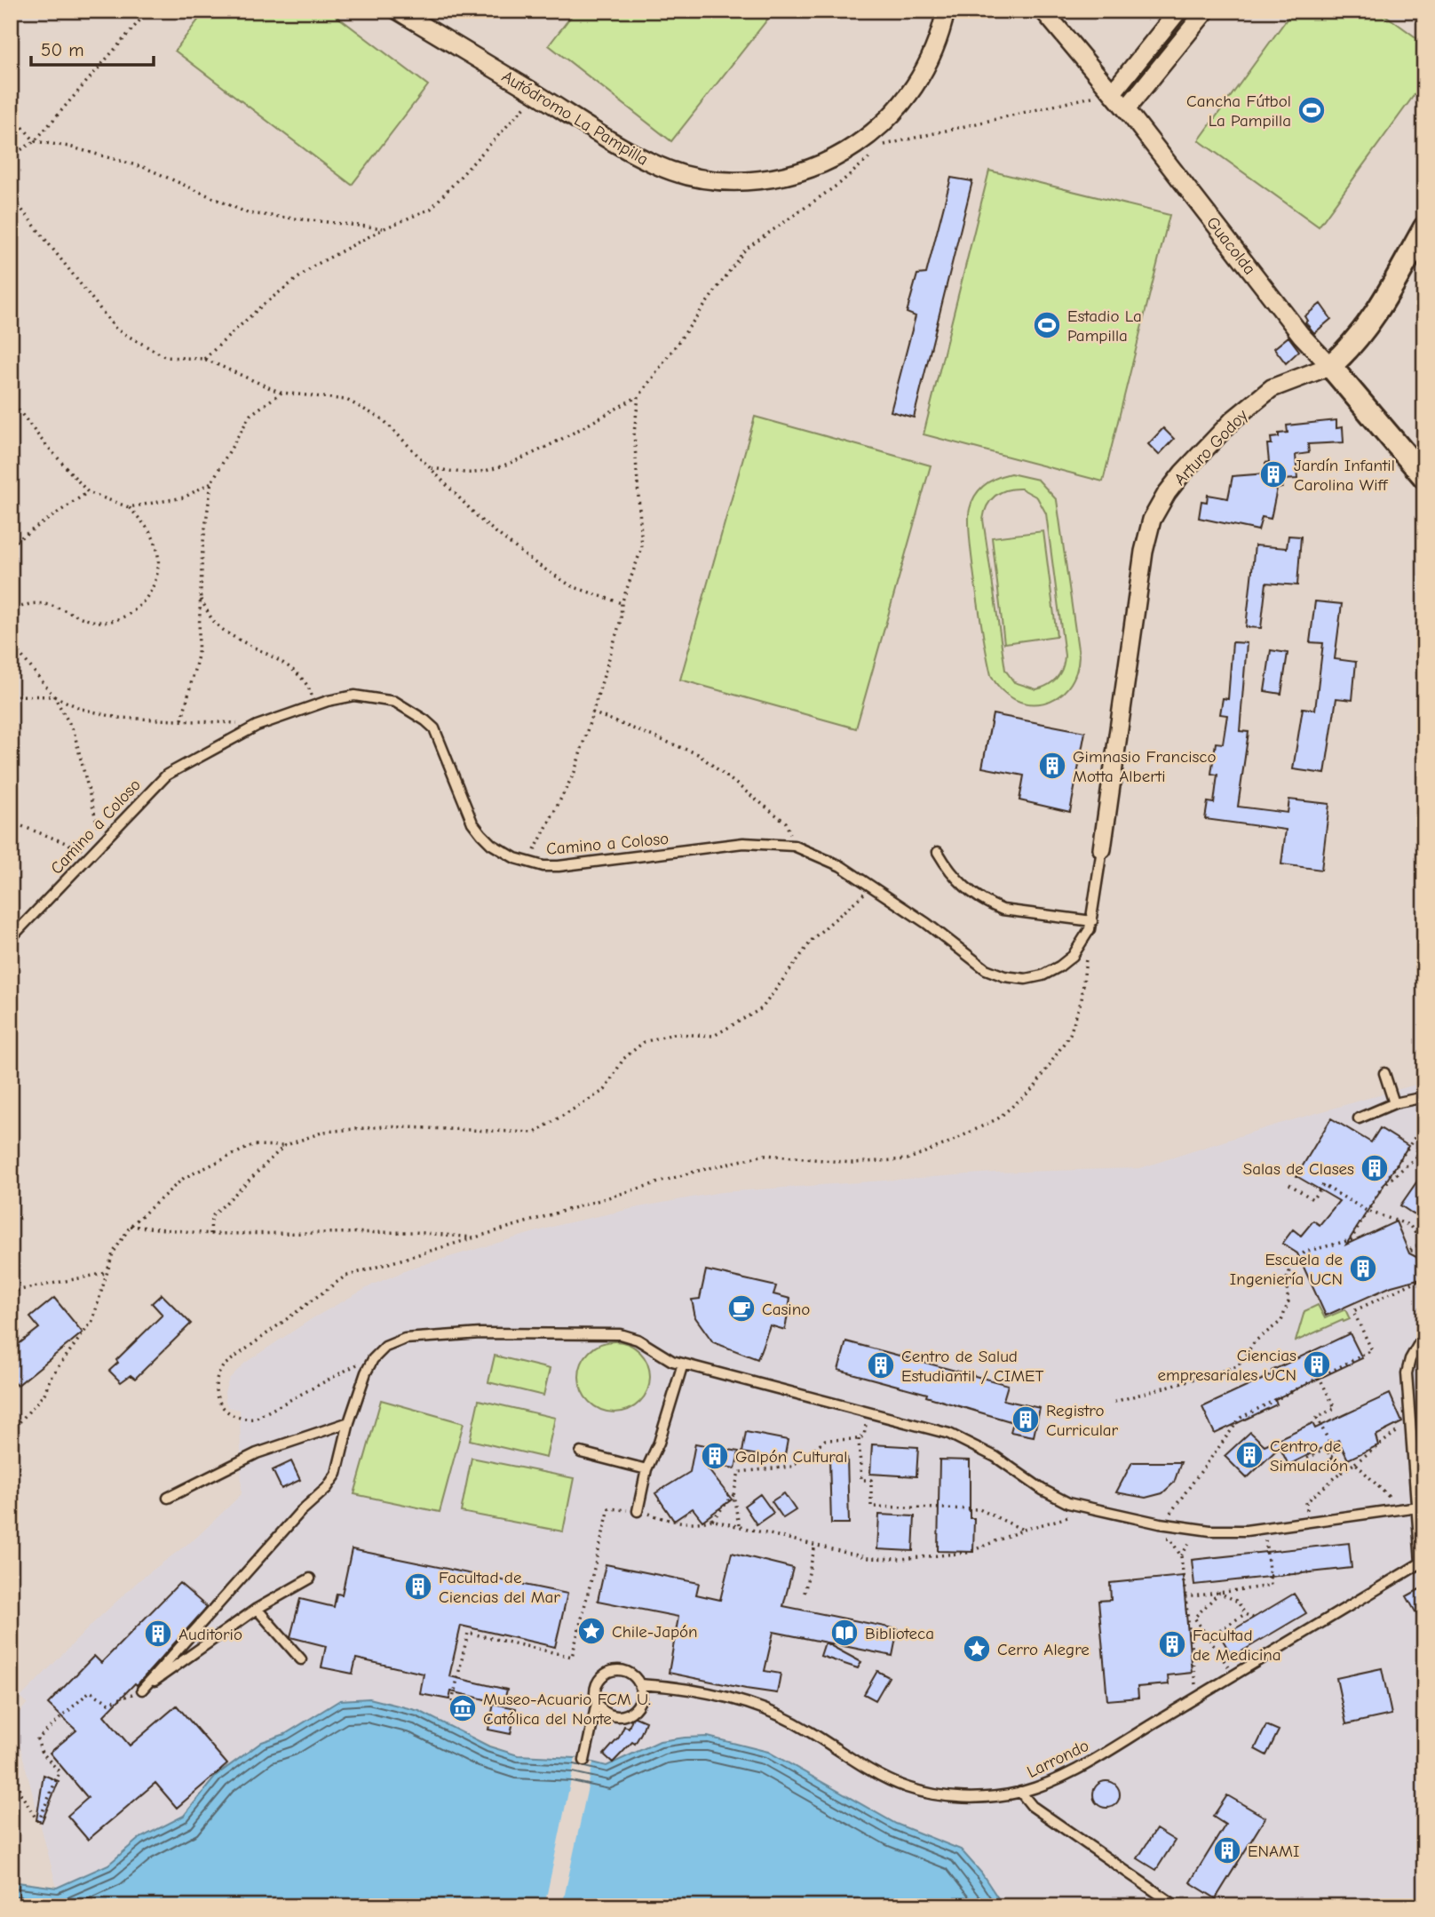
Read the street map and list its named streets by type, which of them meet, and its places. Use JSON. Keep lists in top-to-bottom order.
{
  "streets": {
    "street": ["Autódromo La Pampilla", "Guacolda", "Arturo Godoy"],
    "lane": ["Camino a Coloso", "Larrondo"]
  },
  "crossings": [
    ["Guacolda", "Arturo Godoy"],
    ["Arturo Godoy", "Camino a Coloso"]
  ],
  "places": {
    "sports": ["Cancha Fútbol La Pampilla", "Estadio La Pampilla"],
    "building": [
      "Jardín Infantil Carolina Wiff",
      "Gimnasio Francisco Motta Alberti",
      "Salas de Clases",
      "Escuela de Ingeniería UCN",
      "Ciencias empresariales UCN",
      "Centro de Salud Estudiantil / CIMET",
      "Registro Curricular",
      "Centro de Simulación",
      "Galpón Cultural",
      "Facultad de Ciencias del Mar",
      "Auditorio",
      "Facultad de Medicina",
      "ENAMI"
    ],
    "cafe": ["Casino"],
    "place": ["Chile-Japón", "Cerro Alegre"],
    "library": ["Biblioteca"],
    "museum": ["Museo-Acuario FCM U. Católica del Norte"]
  },
  "scale_bar": "50 m"
}
